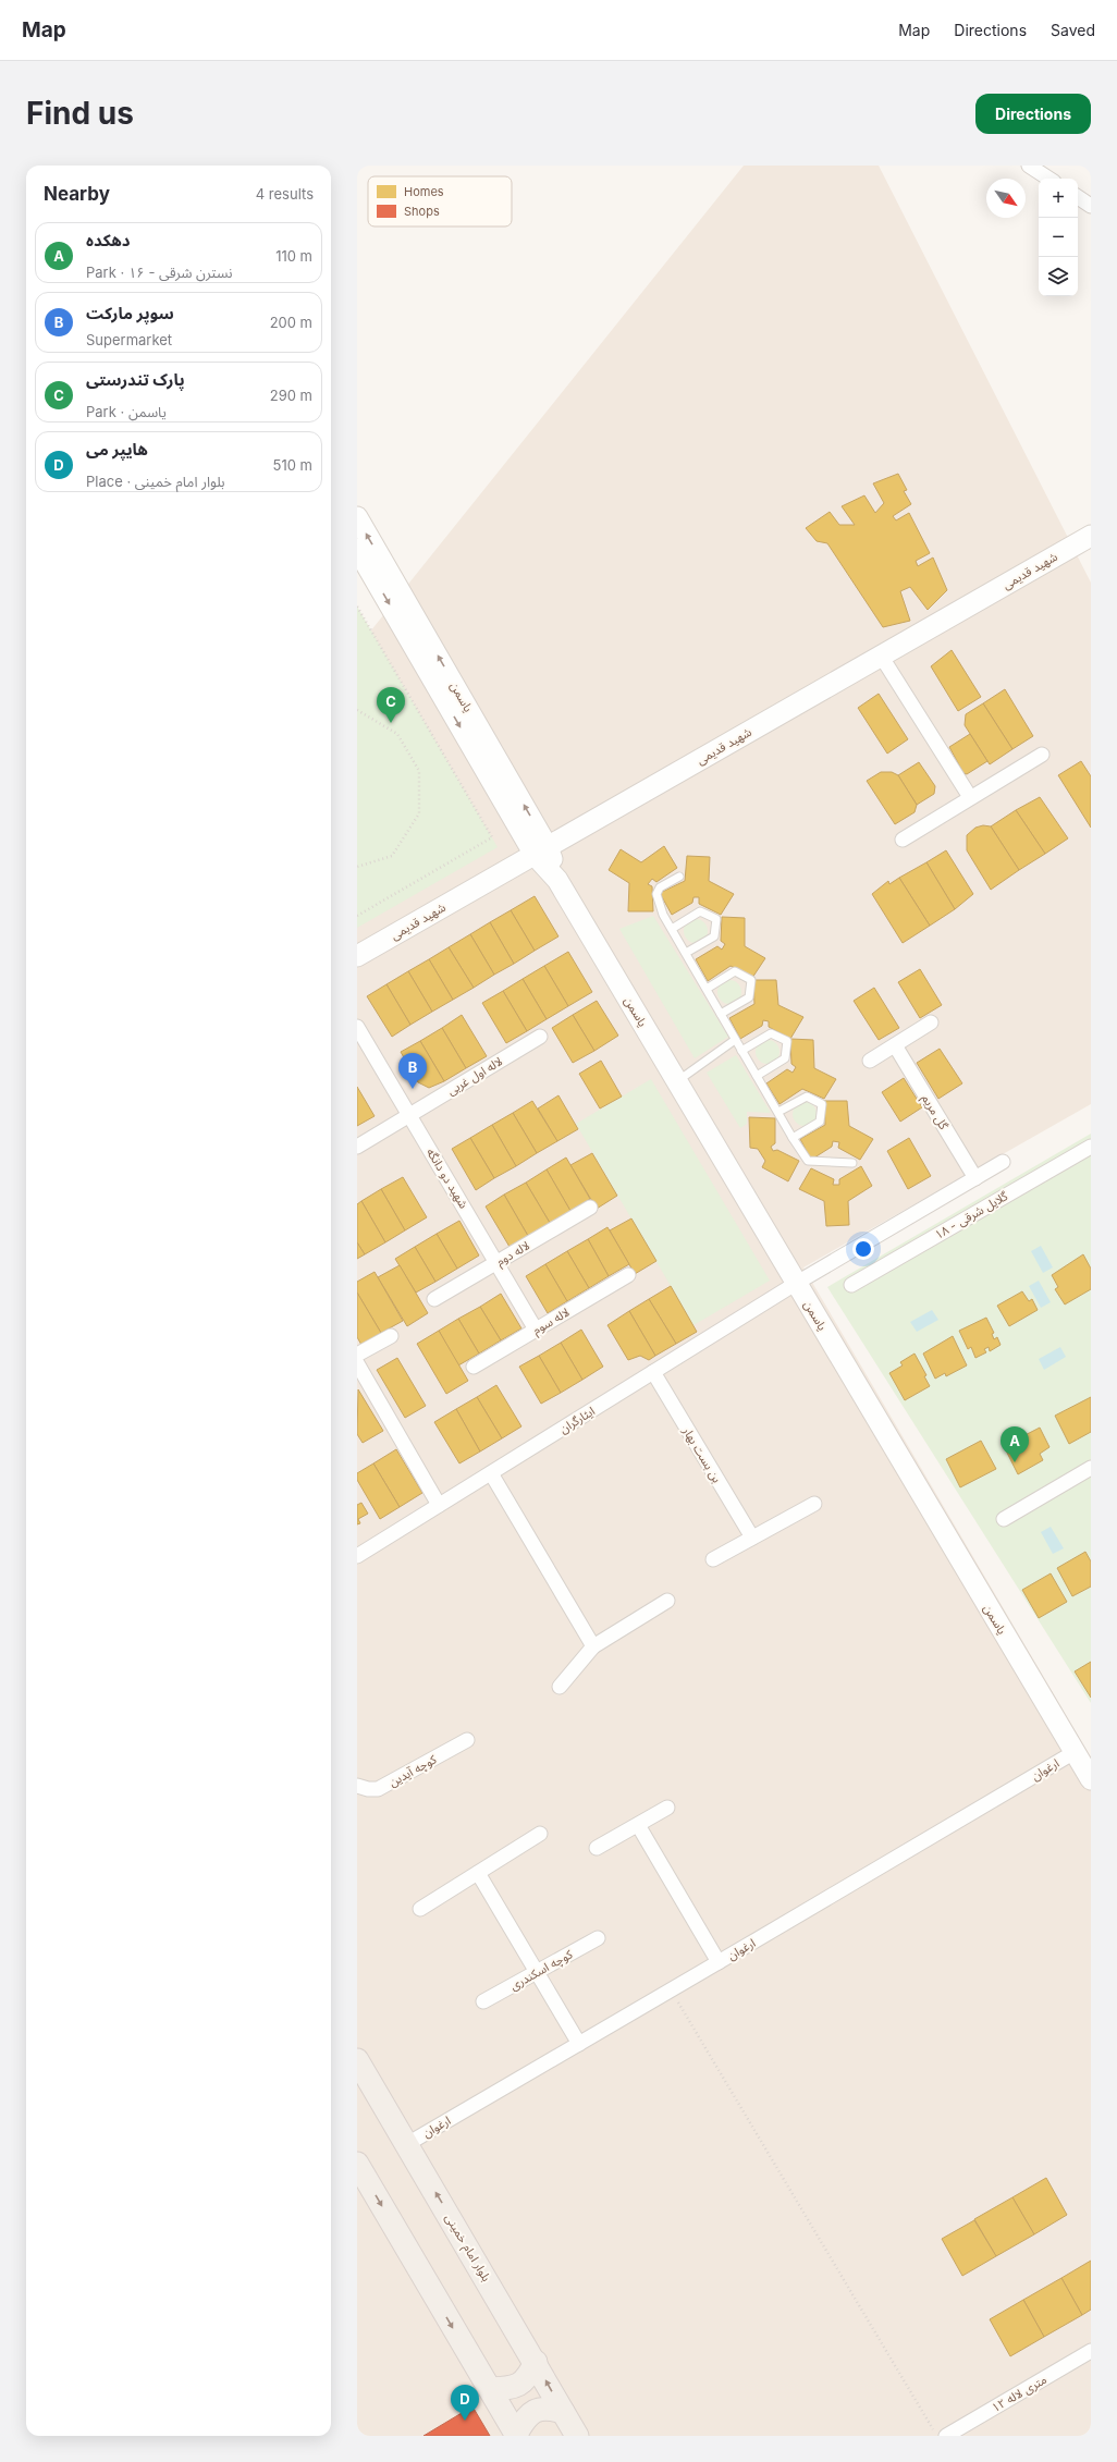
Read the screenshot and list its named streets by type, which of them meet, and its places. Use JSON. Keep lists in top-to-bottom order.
{
  "streets": {
    "main road": ["بلوار امام خمینی"],
    "street": [
      "شهید قدیمی",
      "یاسمن",
      "لاله اول غربی",
      "گل مریم",
      "شهید دو دانگه",
      "گلایل شرقی - ۱۸",
      "لاله دوم",
      "لاله سوم",
      "ایثارگران",
      "بن بست بهار",
      "ارغوان",
      "کوچه آیدین",
      "کوچه اسکندری",
      "۱۲ متری لاله"
    ]
  },
  "crossings": [
    ["شهید قدیمی", "یاسمن"],
    ["یاسمن", "ایثارگران"],
    ["یاسمن", "ارغوان"],
    ["لاله اول غربی", "شهید دو دانگه"],
    ["گل مریم", "ایثارگران"],
    ["شهید دو دانگه", "لاله دوم"],
    ["شهید دو دانگه", "لاله سوم"],
    ["ایثارگران", "بن بست بهار"],
    ["ارغوان", "بلوار امام خمینی"]
  ],
  "legend": ["Homes", "Shops"],
  "north": "bottom right",
  "page": {
    "header": "Map",
    "nav": ["Map", "Directions", "Saved"],
    "buttons": "Directions",
    "title": "Find us",
    "heading": ["Nearby", "4 results"],
    "map_buttons": ["+", "−"],
    "list": [
      {
        "mark": "A",
        "name": "دهکده",
        "note": "Park · نسترن شرقی - ۱۶",
        "value": "110 m"
      },
      {
        "mark": "B",
        "name": "سوپر مارکت",
        "note": "Supermarket",
        "value": "200 m"
      },
      {
        "mark": "C",
        "name": "پارک تندرستی",
        "note": "Park · یاسمن",
        "value": "290 m"
      },
      {
        "mark": "D",
        "name": "هایپر می",
        "note": "Place · بلوار امام خمینی",
        "value": "510 m"
      }
    ],
    "pins": [
      "C",
      "B",
      "A",
      "D"
    ]
  }
}
